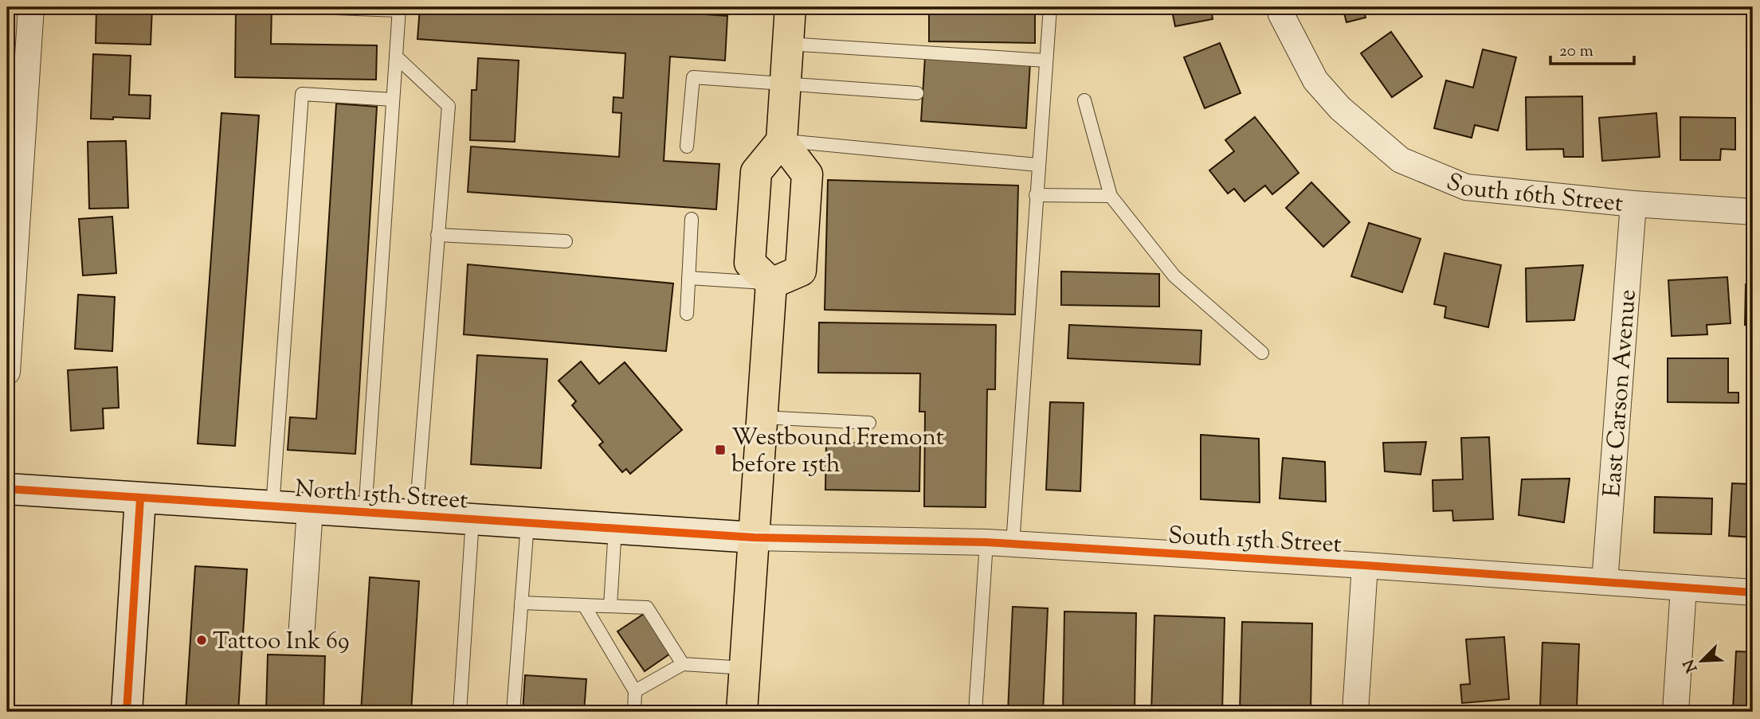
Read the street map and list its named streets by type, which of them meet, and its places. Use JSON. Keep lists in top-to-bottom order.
{
  "streets": {
    "street": [
      "South 16th Street",
      "East Carson Avenue",
      "North 15th Street",
      "South 15th Street"
    ]
  },
  "crossings": [
    ["South 16th Street", "East Carson Avenue"],
    ["East Carson Avenue", "South 15th Street"],
    ["North 15th Street", "South 15th Street"]
  ],
  "places": {
    "transit": ["Westbound Fremont before 15th"],
    "other": ["Tattoo Ink 69"]
  },
  "scale_bar": "20 m",
  "north": "bottom left"
}
